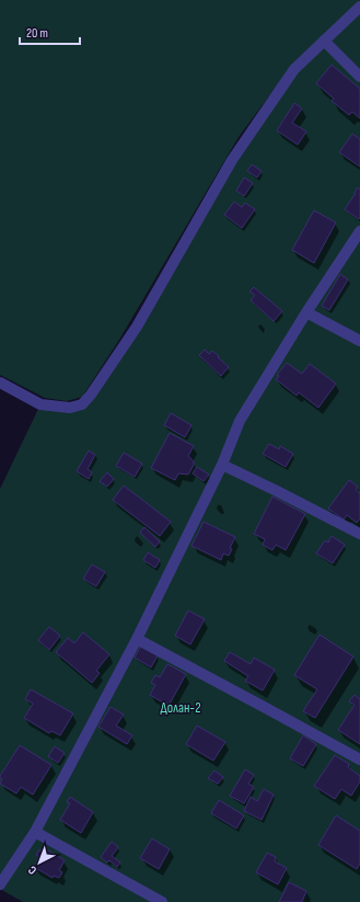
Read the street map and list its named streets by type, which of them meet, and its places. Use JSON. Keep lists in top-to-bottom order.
{
  "parks": ["Долан-2"],
  "scale_bar": "20 m",
  "north": "bottom left"
}
